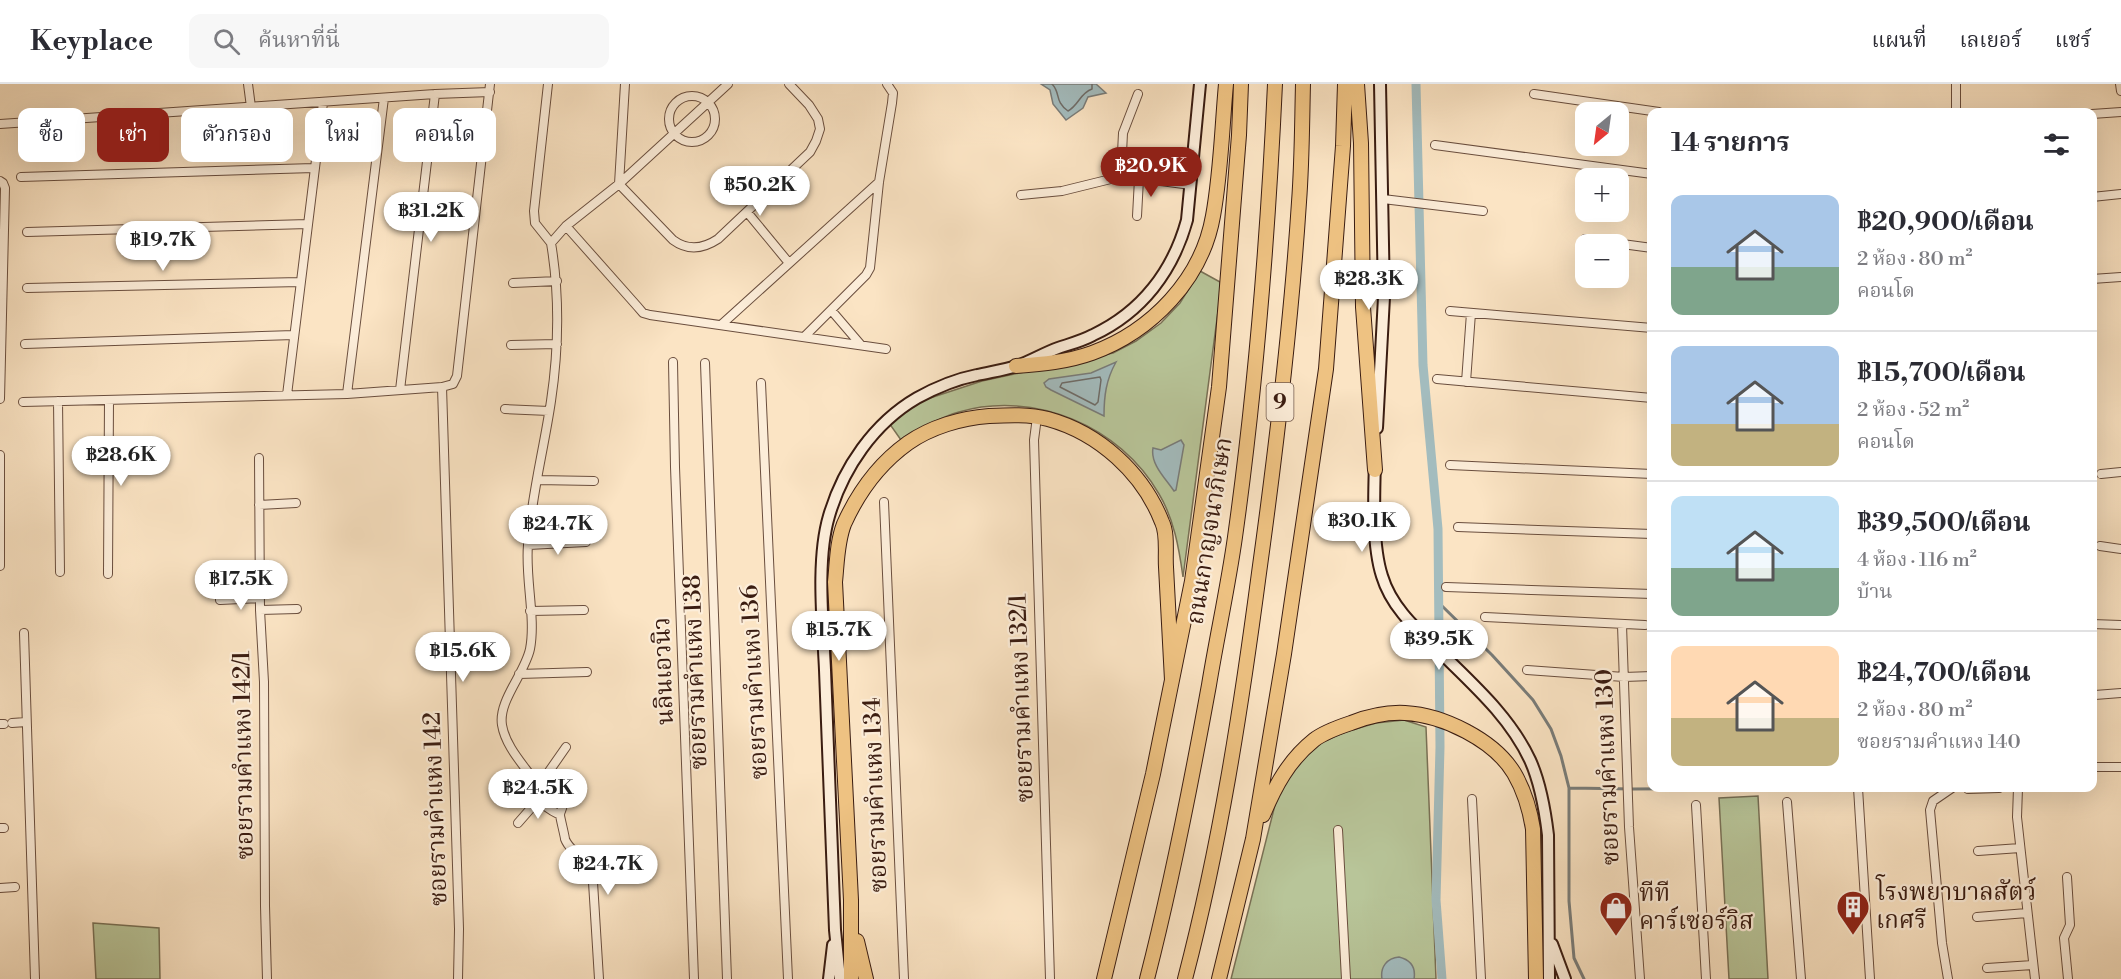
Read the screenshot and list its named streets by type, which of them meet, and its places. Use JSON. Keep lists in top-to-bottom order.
{
  "streets": {
    "highway": ["9", "ถนนกาญจนาภิเษก"],
    "street": [
      "นลินเอวนิว",
      "ซอยรามคำแหง 138",
      "ซอยรามคำแหง 136",
      "ซอยรามคำแหง 132/1",
      "ซอยรามคำแหง 142/1",
      "ซอยรามคำแหง 130",
      "ซอยรามคำแหง 134",
      "ซอยรามคำแหง 142"
    ]
  },
  "places": {
    "building": ["โรงพยาบาลสัตว์ เกศรี"],
    "shop": ["ทีที คาร์เซอร์วิส"]
  },
  "north": "bottom left",
  "page": {
    "header": "Keyplace",
    "search": "ค้นหาที่นี่",
    "nav": ["แผนที่", "เลเยอร์", "แชร์"],
    "map_buttons": ["+", "−"],
    "chip": [
      "ซื้อ",
      "เช่า",
      "ตัวกรอง",
      "ใหม่",
      "คอนโด"
    ],
    "heading": "14 รายการ",
    "price": [
      "฿20.9K",
      "฿50.2K",
      "฿31.2K",
      "฿19.7K",
      "฿28.3K",
      "฿28.6K",
      "฿30.1K",
      "฿24.7K",
      "฿17.5K",
      "฿15.7K",
      "฿39.5K",
      "฿15.6K",
      "฿24.5K",
      "฿24.7K"
    ],
    "list": [
      {
        "name": "฿20,900/เดือน",
        "note": "2 ห้อง · 80 m² · คอนโด"
      },
      {
        "name": "฿15,700/เดือน",
        "note": "2 ห้อง · 52 m² · คอนโด"
      },
      {
        "name": "฿39,500/เดือน",
        "note": "4 ห้อง · 116 m² · บ้าน"
      },
      {
        "name": "฿24,700/เดือน",
        "note": "2 ห้อง · 80 m² · ซอยรามคำแหง 140"
      }
    ]
  }
}
